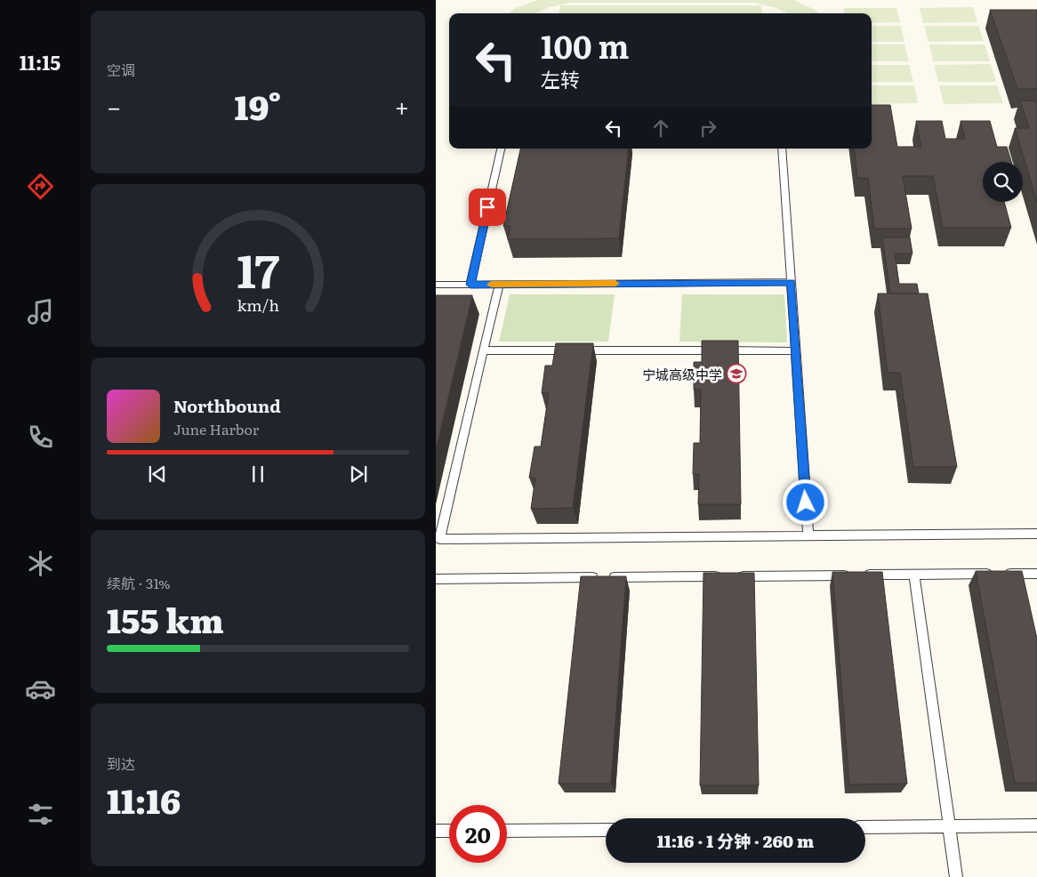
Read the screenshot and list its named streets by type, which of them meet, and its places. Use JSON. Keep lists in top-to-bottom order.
{
  "places": {
    "school or university": ["宁城高级中学"]
  },
  "page": {
    "tabs": "11:15",
    "tile": [
      "空调",
      ["续航 · 31%", "155 km"],
      ["到达", "11:16"]
    ],
    "turn": ["100 m", "左转"],
    "heat": ["−", "19°", "+"],
    "song": ["Northbound", "June Harbor"],
    "limit": "20",
    "trip": "11:16 · 1 分钟 · 260 m",
    "gauge": ["17", "km/h"]
  }
}
